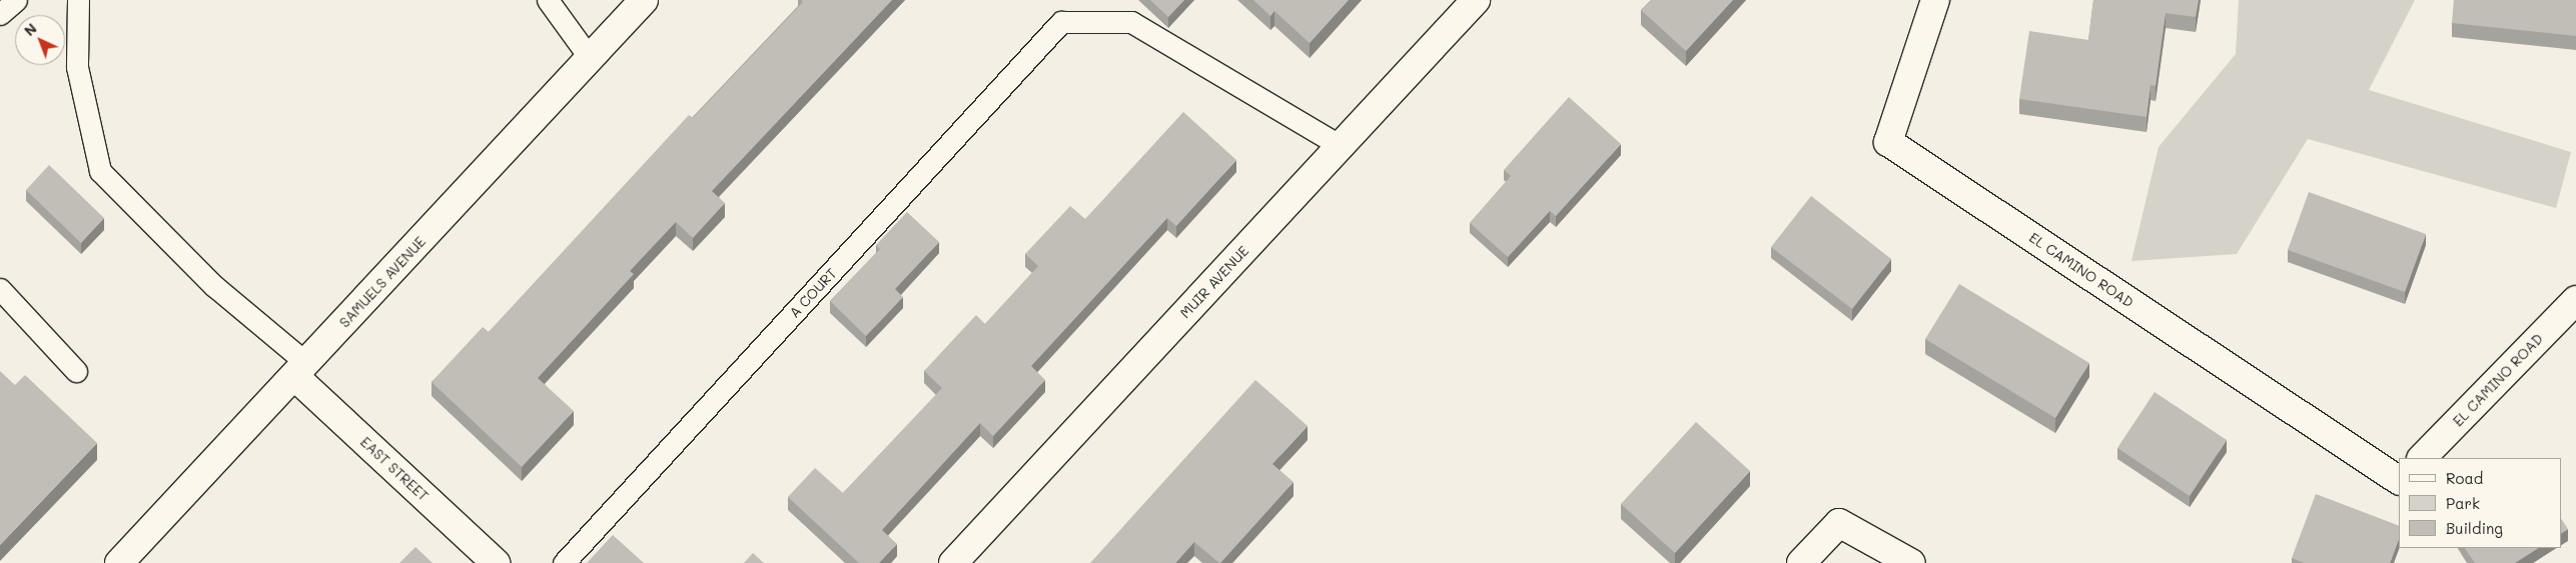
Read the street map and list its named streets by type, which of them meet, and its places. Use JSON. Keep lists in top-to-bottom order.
{
  "streets": {
    "street": [
      "EL CAMINO ROAD",
      "SAMUELS AVENUE",
      "MUIR AVENUE",
      "EAST STREET"
    ],
    "lane": ["A COURT"]
  },
  "crossings": [
    ["SAMUELS AVENUE", "EAST STREET"],
    ["MUIR AVENUE", "A COURT"]
  ],
  "legend": ["Road", "Park", "Building"],
  "north": "top left"
}
